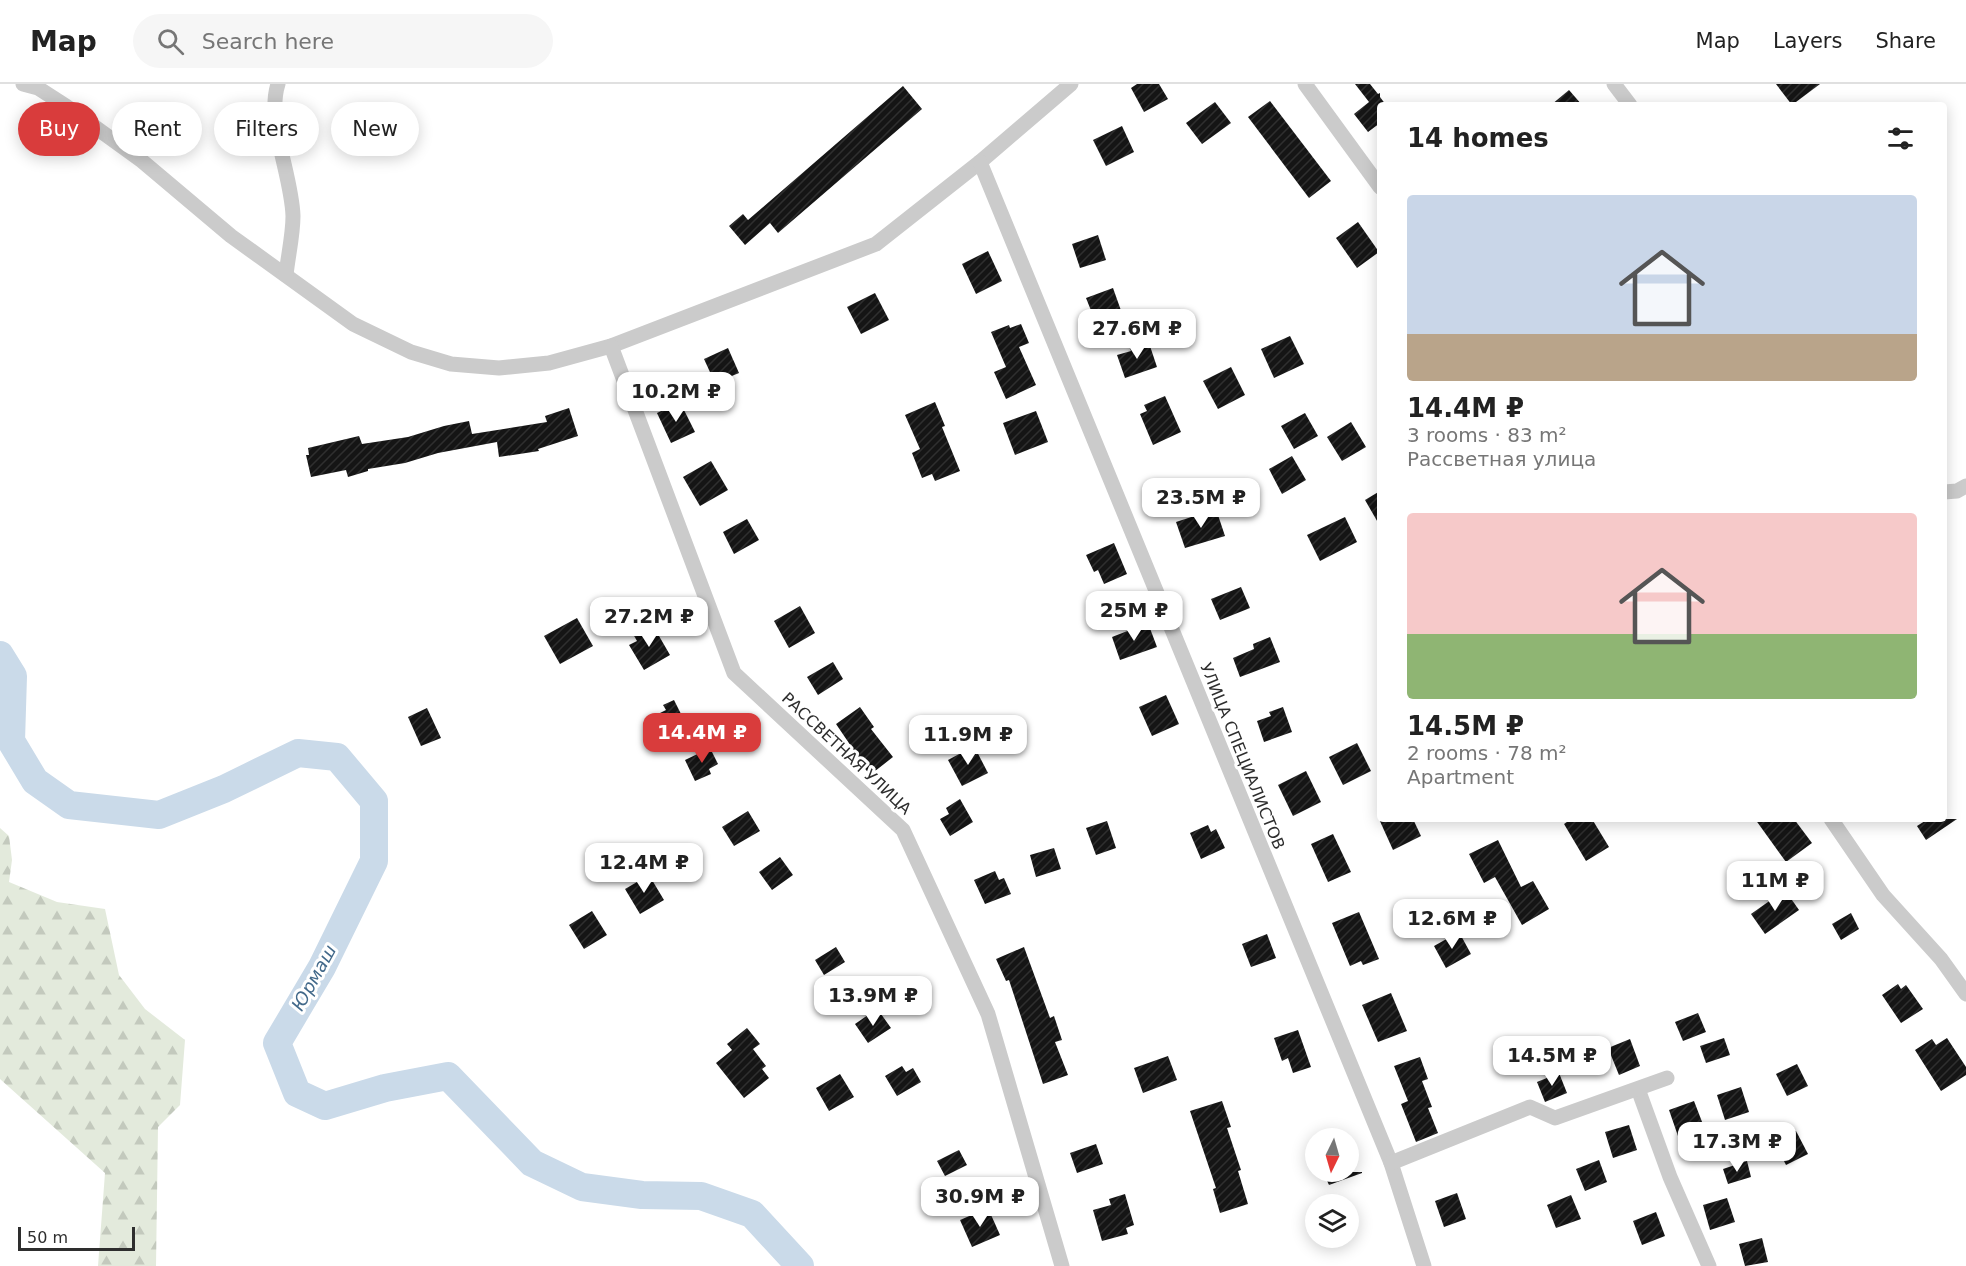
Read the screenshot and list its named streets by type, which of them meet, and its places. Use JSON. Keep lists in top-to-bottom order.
{
  "streets": {
    "street": ["РАССВЕТНАЯ УЛИЦА", "УЛИЦА СПЕЦИАЛИСТОВ"]
  },
  "water": ["Юрмаш"],
  "scale_bar": "50 m",
  "north": "bottom",
  "page": {
    "header": "Map",
    "search": "Search here",
    "nav": ["Map", "Layers", "Share"],
    "chip": [
      "Buy",
      "Rent",
      "Filters",
      "New"
    ],
    "heading": "14 homes",
    "list": [
      {
        "name": "14.4M ₽",
        "note": "3 rooms · 83 m² · Рассветная улица"
      },
      {
        "name": "14.5M ₽",
        "note": "2 rooms · 78 m² · Apartment"
      }
    ],
    "price": [
      "27.6M ₽",
      "10.2M ₽",
      "23.5M ₽",
      "25M ₽",
      "27.2M ₽",
      "14.4M ₽",
      "11.9M ₽",
      "12.4M ₽",
      "11M ₽",
      "12.6M ₽",
      "13.9M ₽",
      "14.5M ₽",
      "17.3M ₽",
      "30.9M ₽"
    ],
    "scale": "50 m"
  }
}
